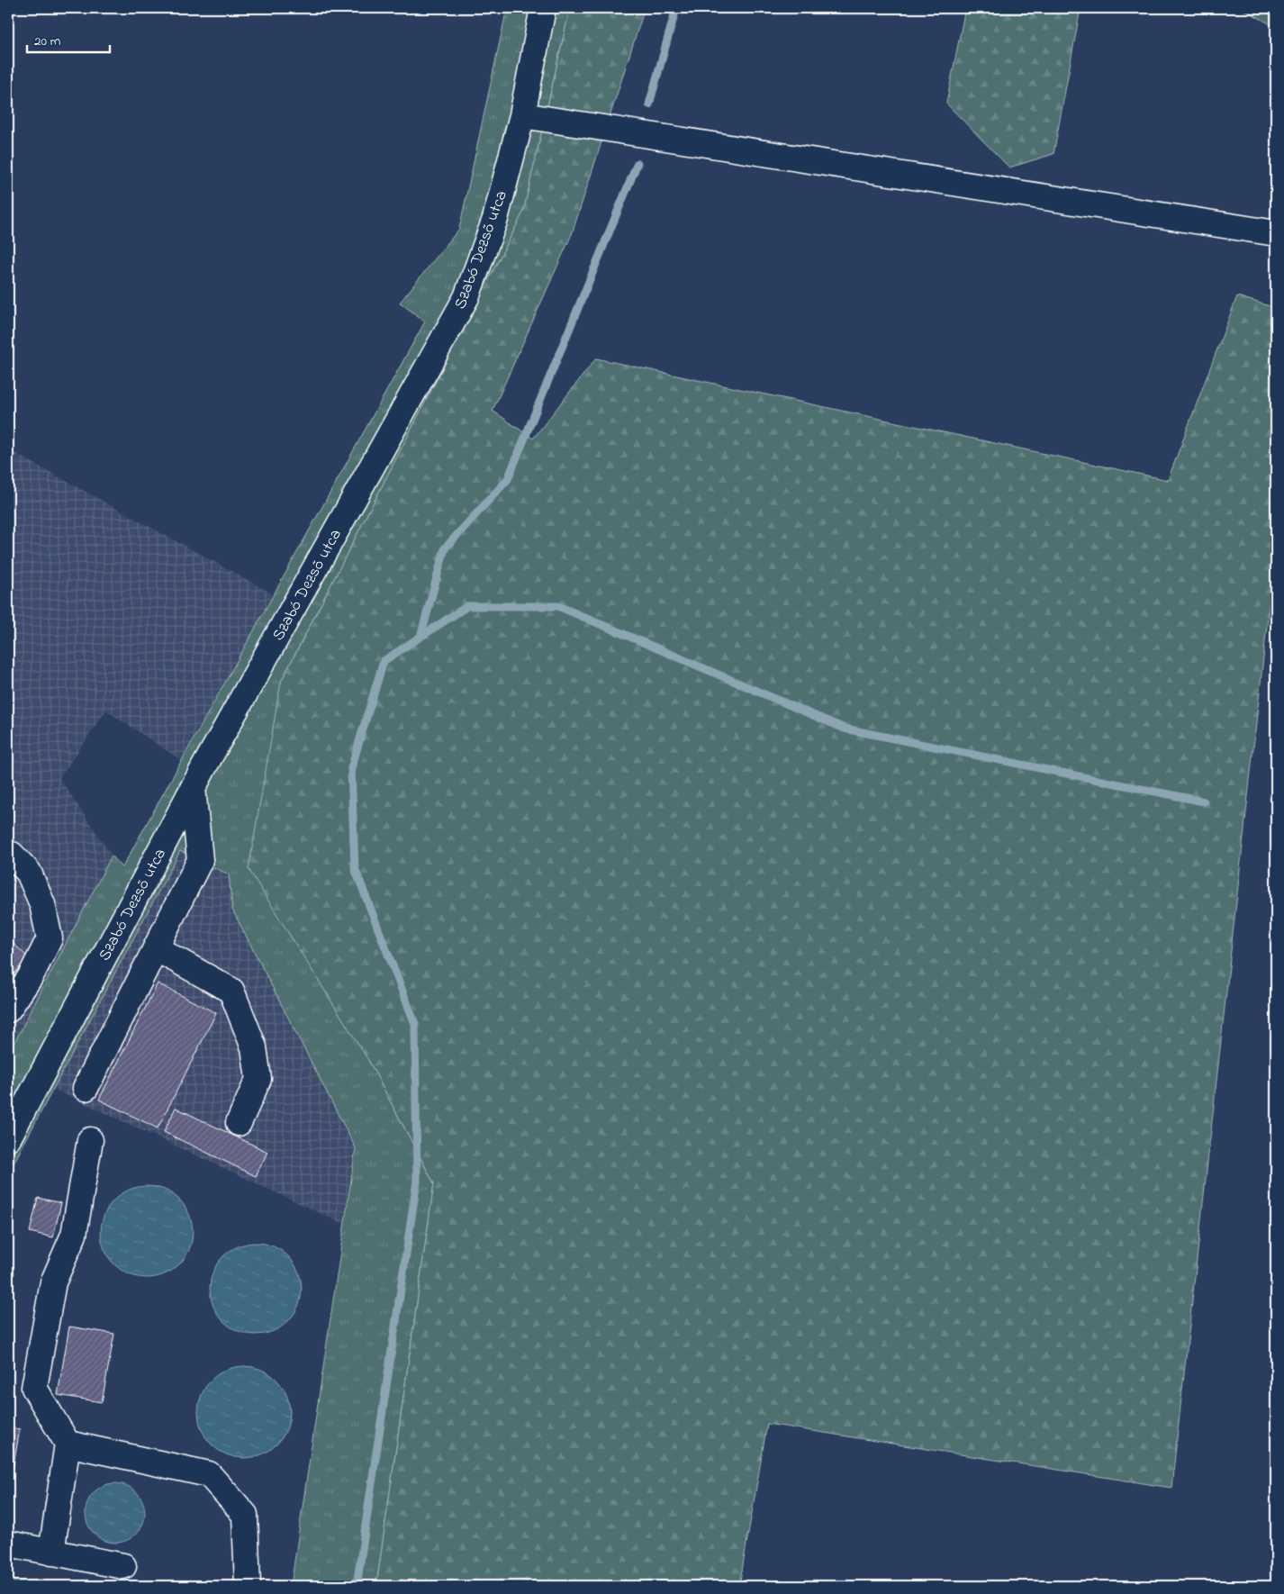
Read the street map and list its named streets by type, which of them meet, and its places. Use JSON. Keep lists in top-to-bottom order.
{
  "streets": {
    "street": ["Szabó Dezső utca"]
  },
  "scale_bar": "20 m"
}
